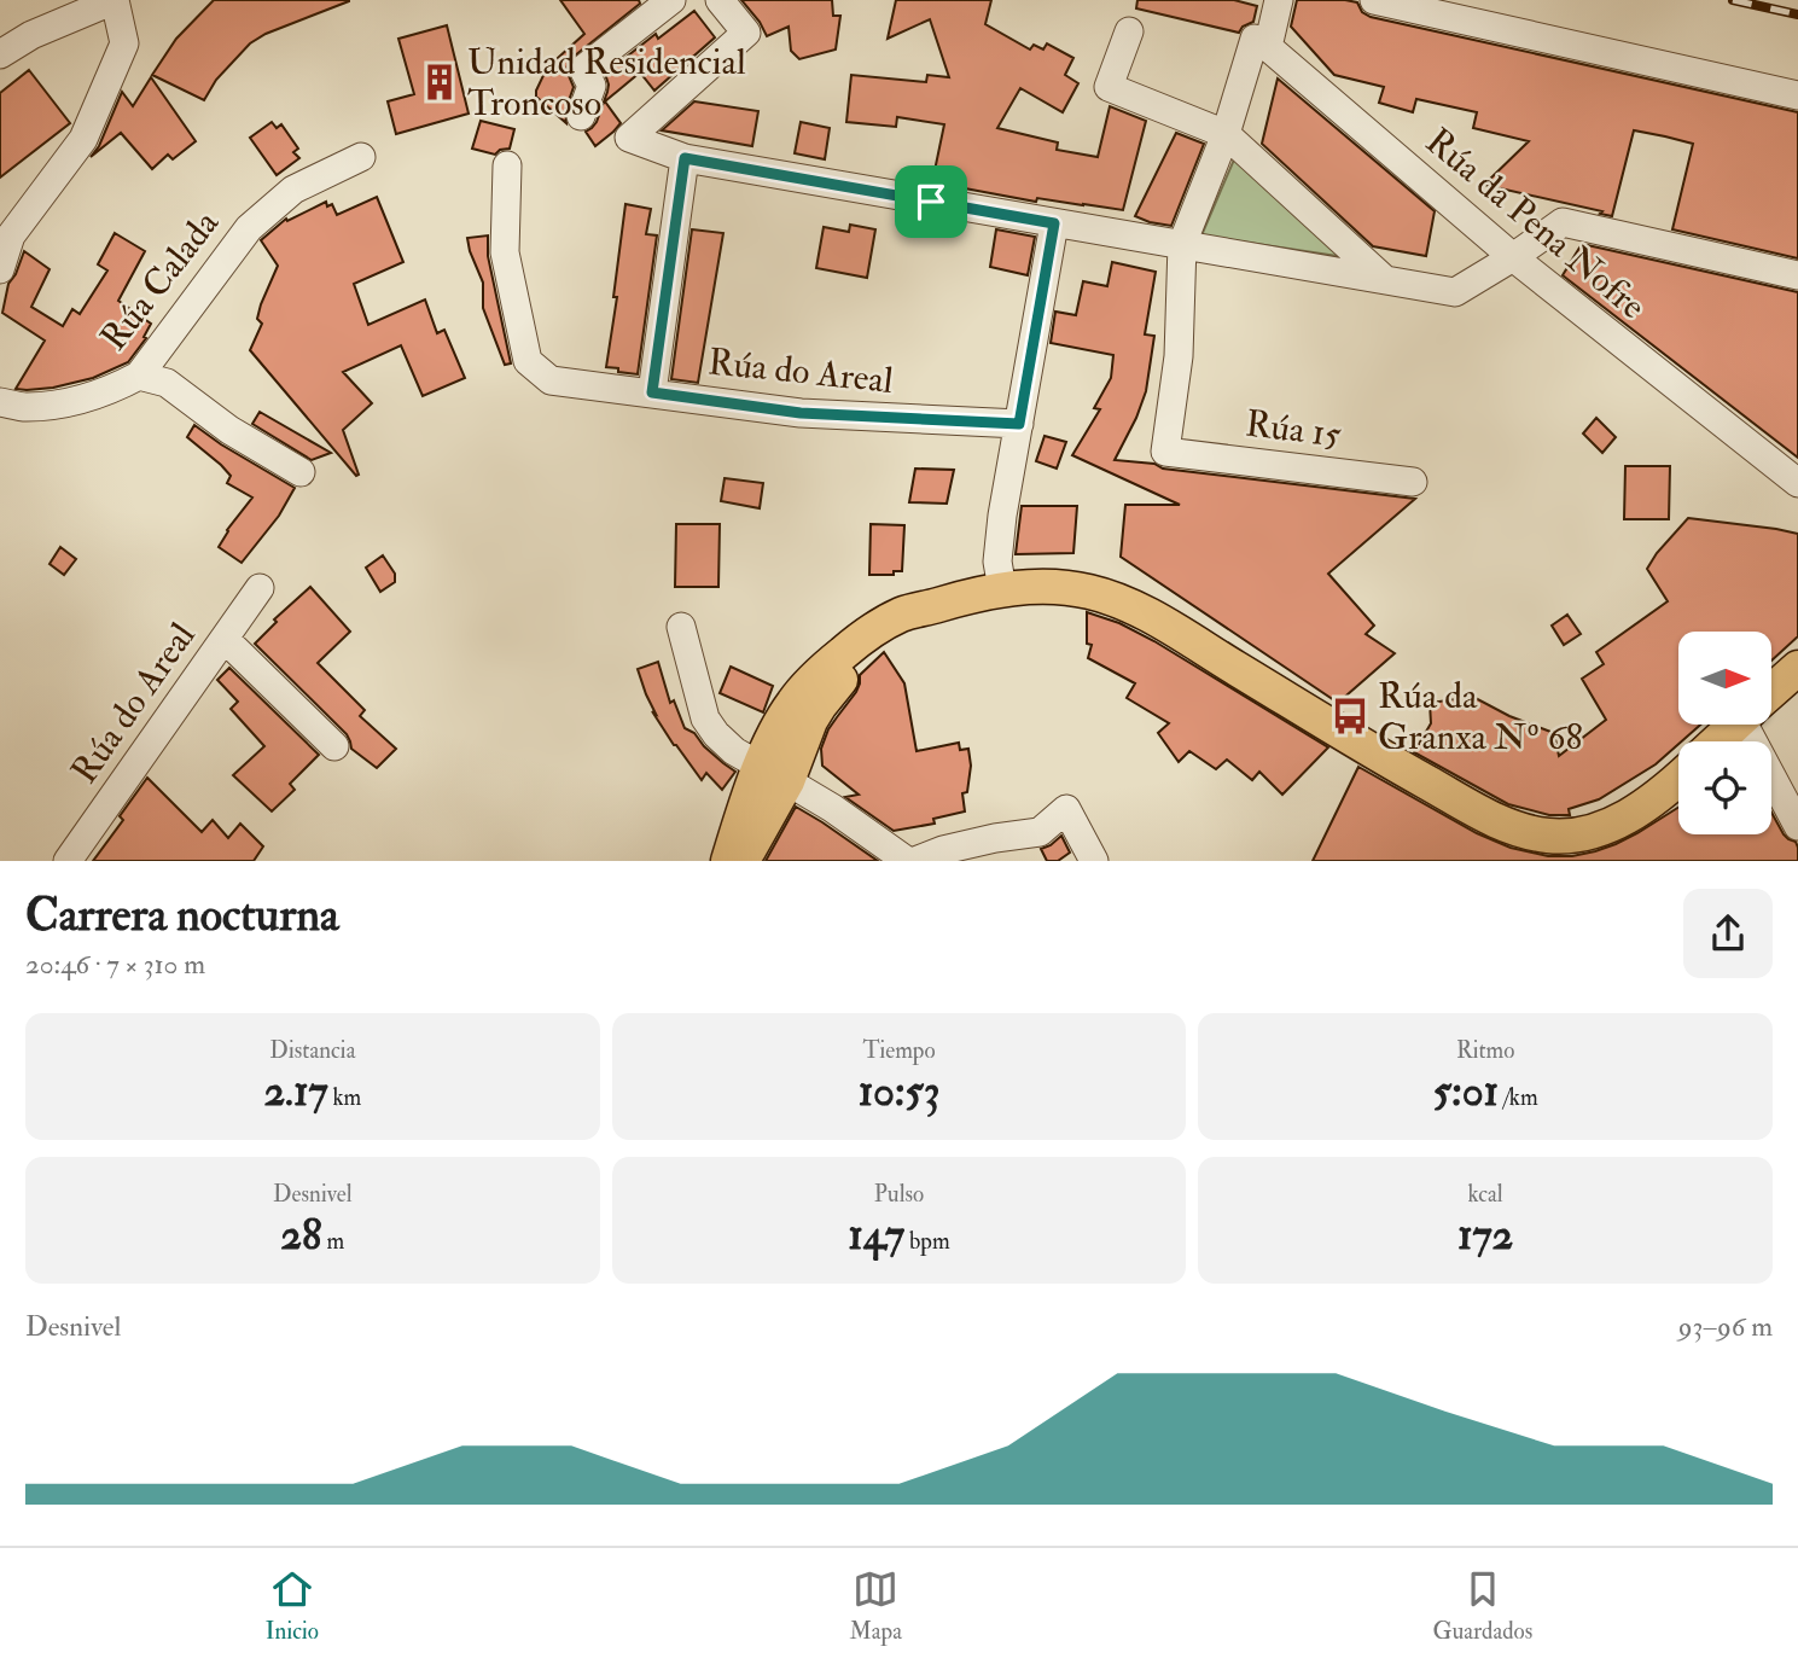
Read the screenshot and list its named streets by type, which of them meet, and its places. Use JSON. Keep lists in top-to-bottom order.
{
  "streets": {
    "street": [
      "Rúa da Pena Nofre",
      "Rúa Calada",
      "Rúa do Areal",
      "Rúa 15"
    ]
  },
  "places": {
    "building": ["Unidad Residencial Troncoso"],
    "bus stop": ["Rúa da Granxa Nº 68"]
  },
  "north": "right",
  "page": {
    "heading": ["Carrera nocturna", "20:46 · 7 × 310 m"],
    "stats": [
      ["Distancia", "2.17 km"],
      ["Tiempo", "10:53"],
      ["Ritmo", "5:01 /km"],
      ["Desnivel", "28 m"],
      ["Pulso", "147 bpm"],
      ["kcal", "172"]
    ],
    "chart": ["Desnivel", "93–96 m"],
    "tabs": ["Inicio", "Mapa", "Guardados"]
  }
}
